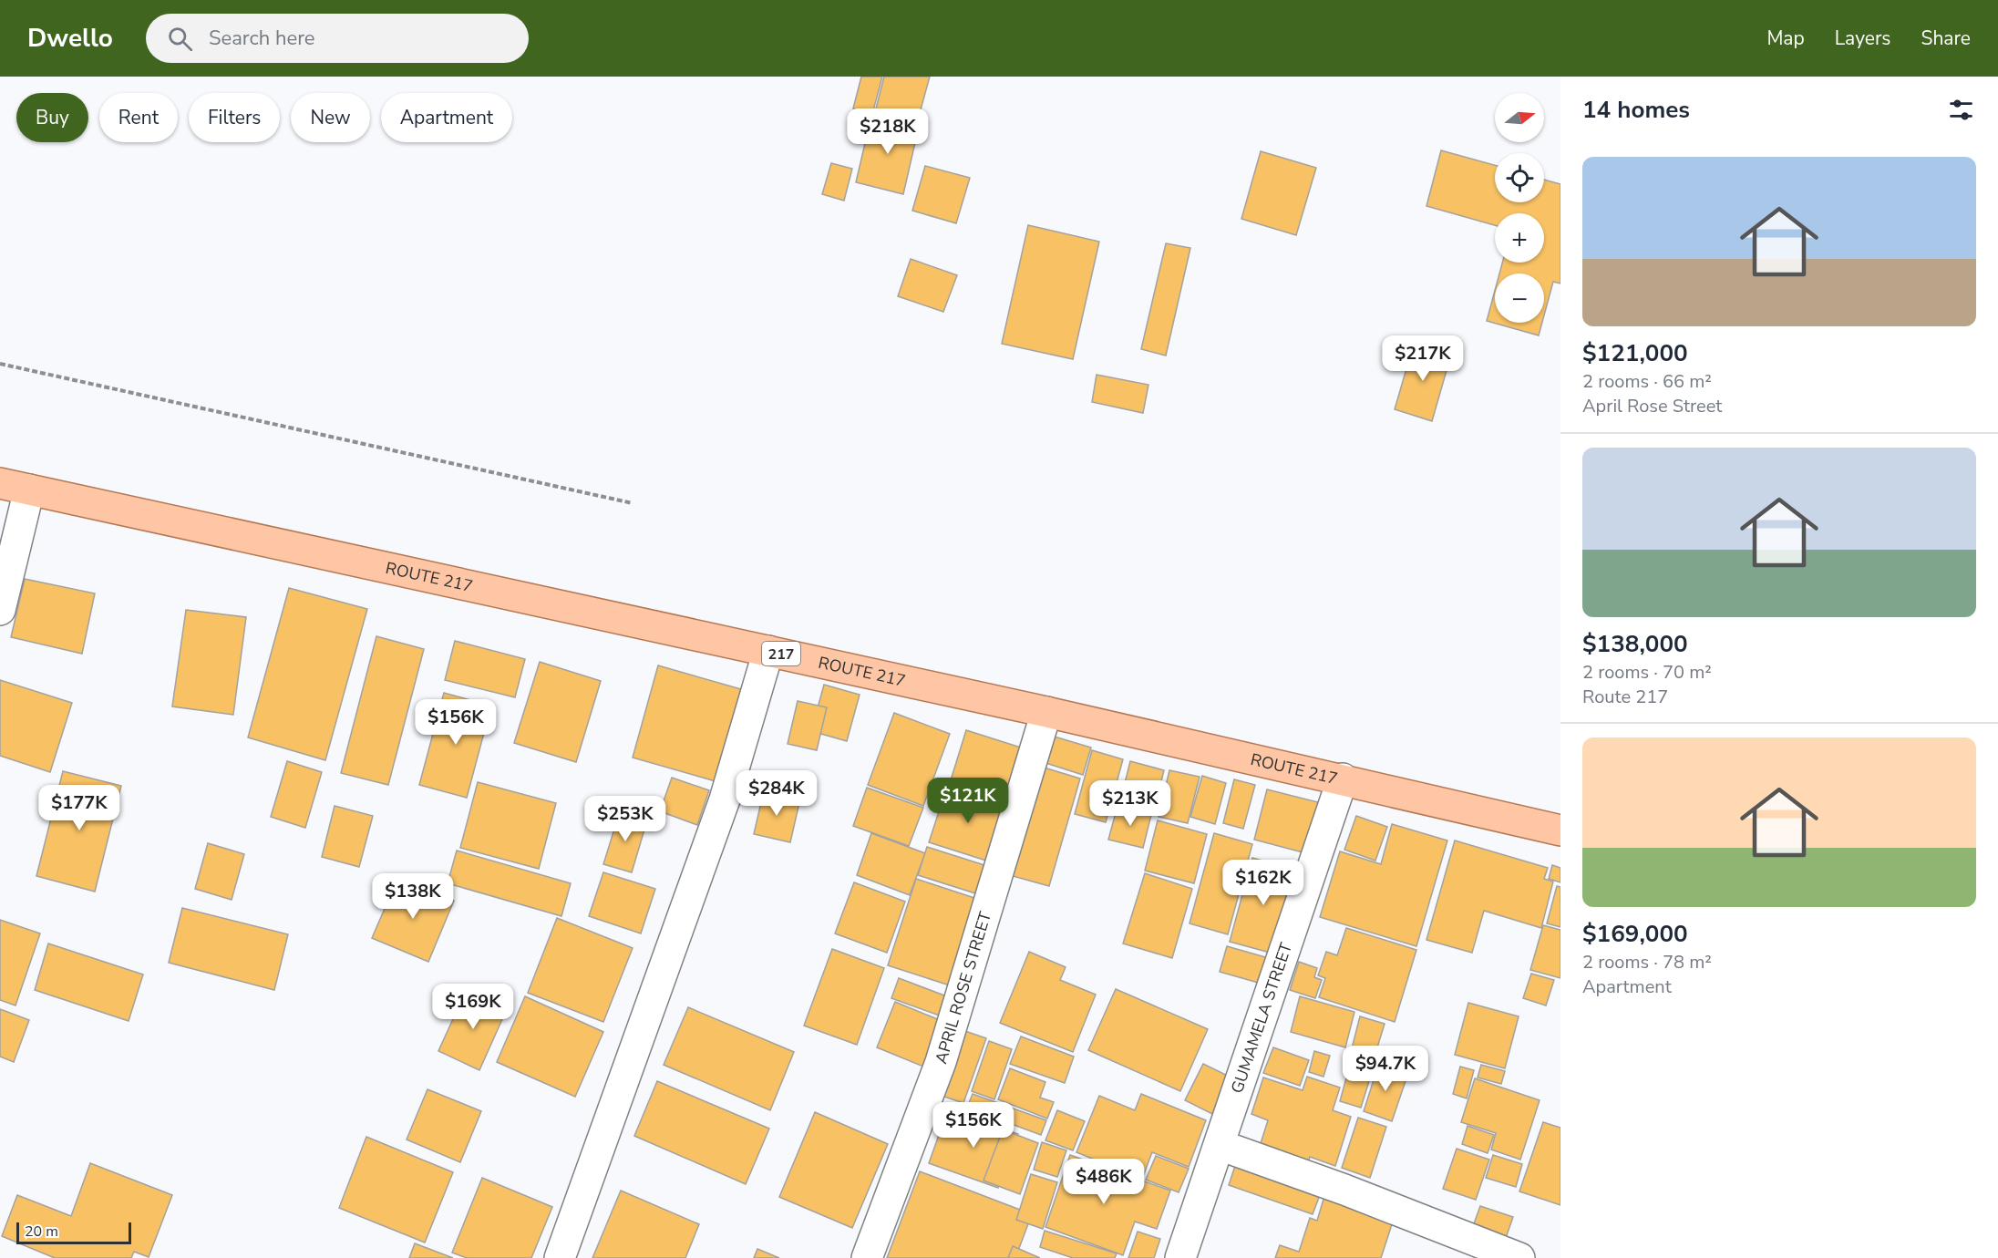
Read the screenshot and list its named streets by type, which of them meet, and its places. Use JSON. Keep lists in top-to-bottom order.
{
  "streets": {
    "main road": ["ROUTE 217", "217"],
    "street": ["APRIL ROSE STREET", "GUMAMELA STREET"]
  },
  "crossings": [
    ["ROUTE 217", "APRIL ROSE STREET"],
    ["ROUTE 217", "GUMAMELA STREET"]
  ],
  "scale_bar": "20 m",
  "north": "right",
  "page": {
    "header": "Dwello",
    "search": "Search here",
    "nav": ["Map", "Layers", "Share"],
    "heading": "14 homes",
    "map_buttons": ["+", "−"],
    "chip": [
      "Buy",
      "Rent",
      "Filters",
      "New",
      "Apartment"
    ],
    "price": [
      "$218K",
      "$217K",
      "$156K",
      "$284K",
      "$121K",
      "$213K",
      "$177K",
      "$253K",
      "$162K",
      "$138K",
      "$169K",
      "$94.7K",
      "$156K",
      "$486K"
    ],
    "list": [
      {
        "name": "$121,000",
        "note": "2 rooms · 66 m² · April Rose Street"
      },
      {
        "name": "$138,000",
        "note": "2 rooms · 70 m² · Route 217"
      },
      {
        "name": "$169,000",
        "note": "2 rooms · 78 m² · Apartment"
      }
    ],
    "scale": "20 m"
  }
}
